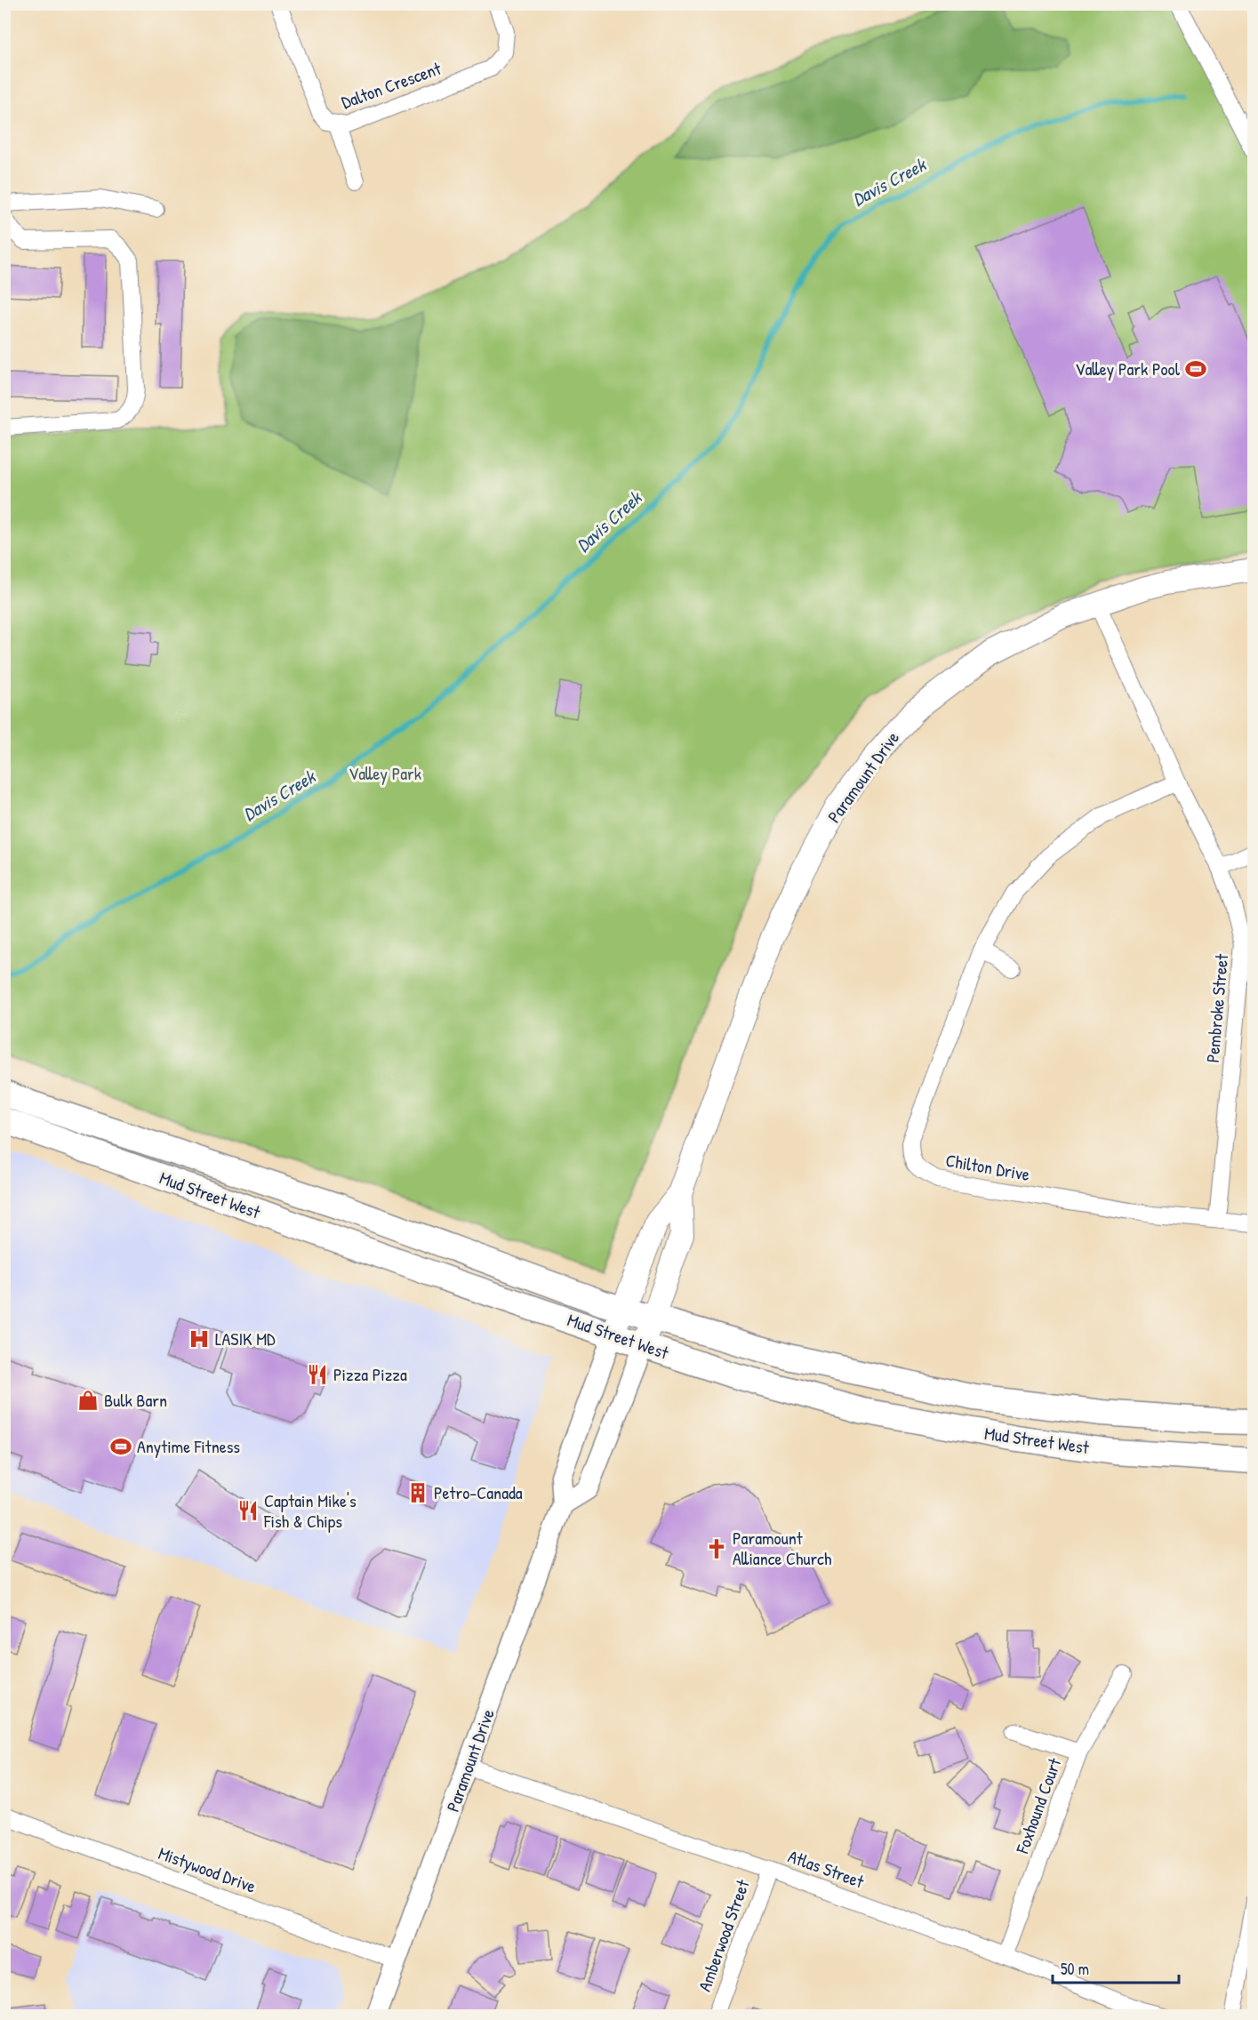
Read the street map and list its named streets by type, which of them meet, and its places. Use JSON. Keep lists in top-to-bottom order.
{
  "streets": {
    "main road": ["Paramount Drive", "Mud Street West"],
    "street": [
      "Dalton Crescent",
      "Pembroke Street",
      "Chilton Drive",
      "Foxhound Court",
      "Atlas Street",
      "Mistywood Drive",
      "Amberwood Street"
    ]
  },
  "crossings": [
    ["Paramount Drive", "Pembroke Street"],
    ["Paramount Drive", "Mud Street West"],
    ["Paramount Drive", "Atlas Street"],
    ["Paramount Drive", "Mistywood Drive"],
    ["Pembroke Street", "Chilton Drive"],
    ["Foxhound Court", "Atlas Street"],
    ["Atlas Street", "Amberwood Street"]
  ],
  "water": ["Davis Creek"],
  "parks": ["Valley Park"],
  "places": {
    "sports": ["Valley Park Pool", "Anytime Fitness"],
    "hospital": ["LASIK MD"],
    "restaurant": ["Pizza Pizza", "Captain Mike's Fish & Chips"],
    "shop": ["Bulk Barn"],
    "building": ["Petro-Canada"],
    "church": ["Paramount Alliance Church"]
  },
  "scale_bar": "50 m"
}
